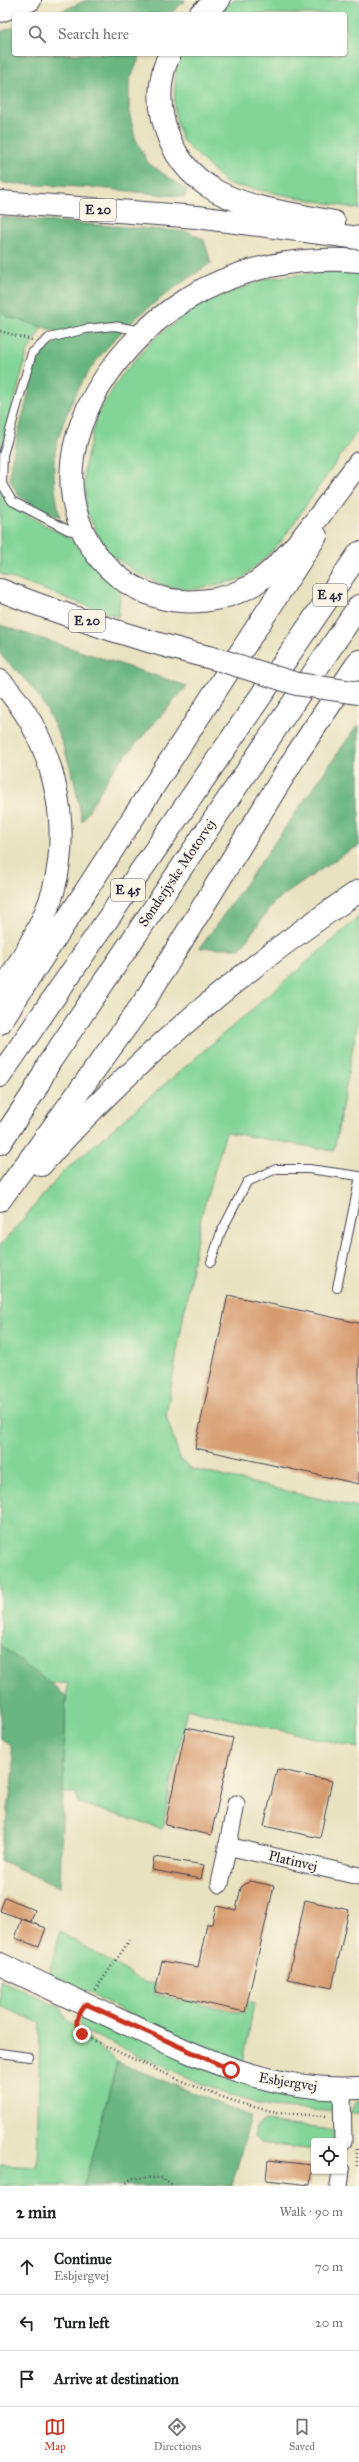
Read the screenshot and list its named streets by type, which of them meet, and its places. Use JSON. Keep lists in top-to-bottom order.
{
  "streets": {
    "main road": [
      "E 20",
      "E 45",
      "Sønderjyske Motorvej",
      "Esbjergvej"
    ],
    "street": ["Platinvej"]
  },
  "page": {
    "search": "Search here",
    "heading": ["2 min", "Walk · 90 m"],
    "list": [
      ["Continue", "Esbjergvej", "70 m"],
      ["Turn left", "20 m"],
      "Arrive at destination"
    ],
    "nav": ["Map", "Directions", "Saved"]
  }
}
